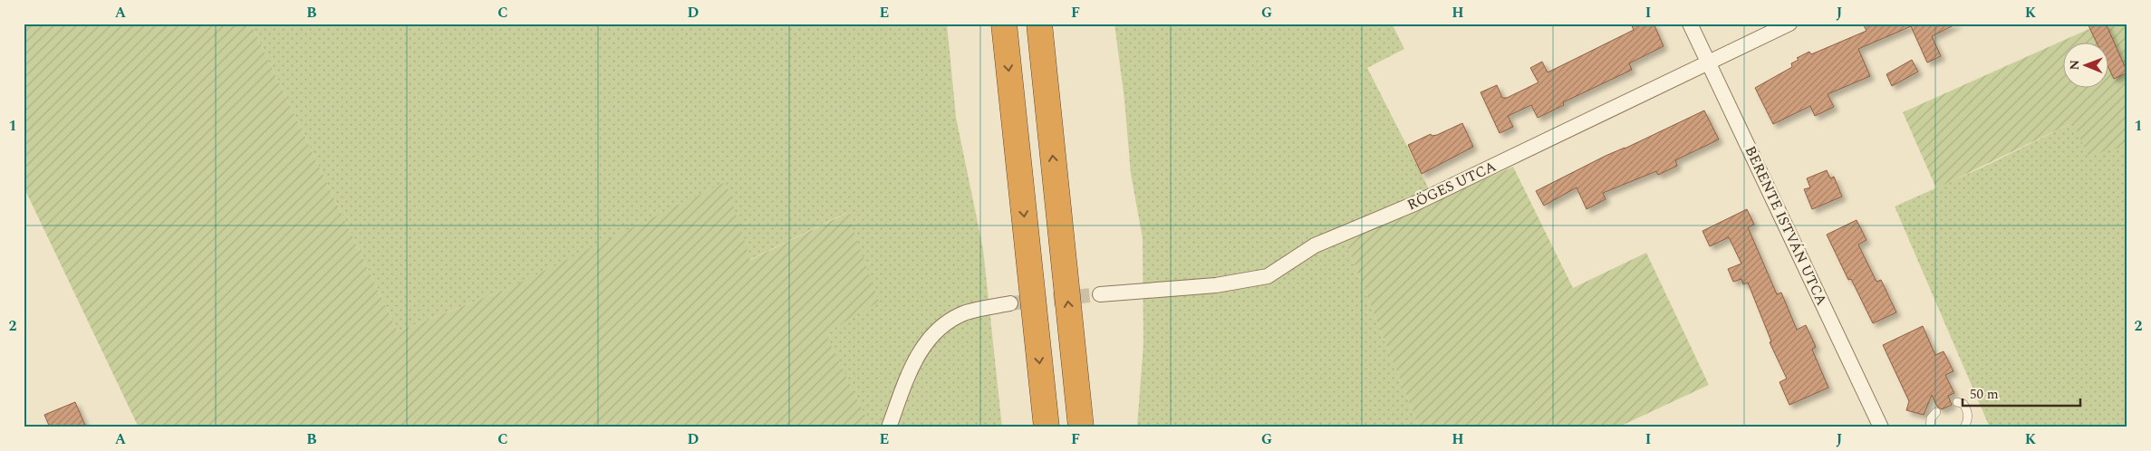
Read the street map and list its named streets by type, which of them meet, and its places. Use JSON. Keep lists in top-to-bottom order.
{
  "streets": {
    "street": ["RÖGES UTCA", "BERENTE ISTVÁN UTCA"]
  },
  "crossings": [
    ["RÖGES UTCA", "BERENTE ISTVÁN UTCA"]
  ],
  "scale_bar": "50 m",
  "north": "left",
  "grid": {
    "columns": [
      "A",
      "B",
      "C",
      "D",
      "E",
      "F",
      "G",
      "H",
      "I",
      "J",
      "K"
    ],
    "rows": ["1", "2"]
  }
}
